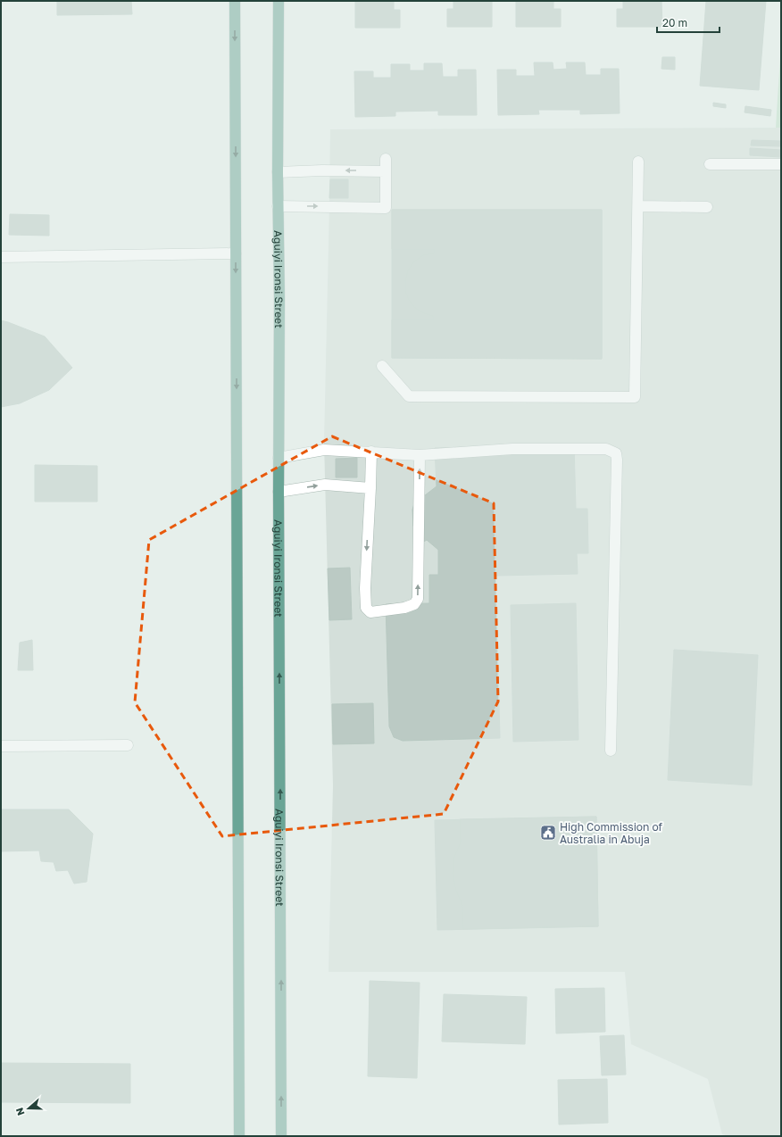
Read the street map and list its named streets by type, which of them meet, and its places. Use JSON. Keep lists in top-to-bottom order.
{
  "streets": {
    "main road": ["Aguiyi Ironsi Street"]
  },
  "places": {
    "public building": ["High Commission of Australia in Abuja"]
  },
  "scale_bar": "20 m",
  "north": "left"
}
